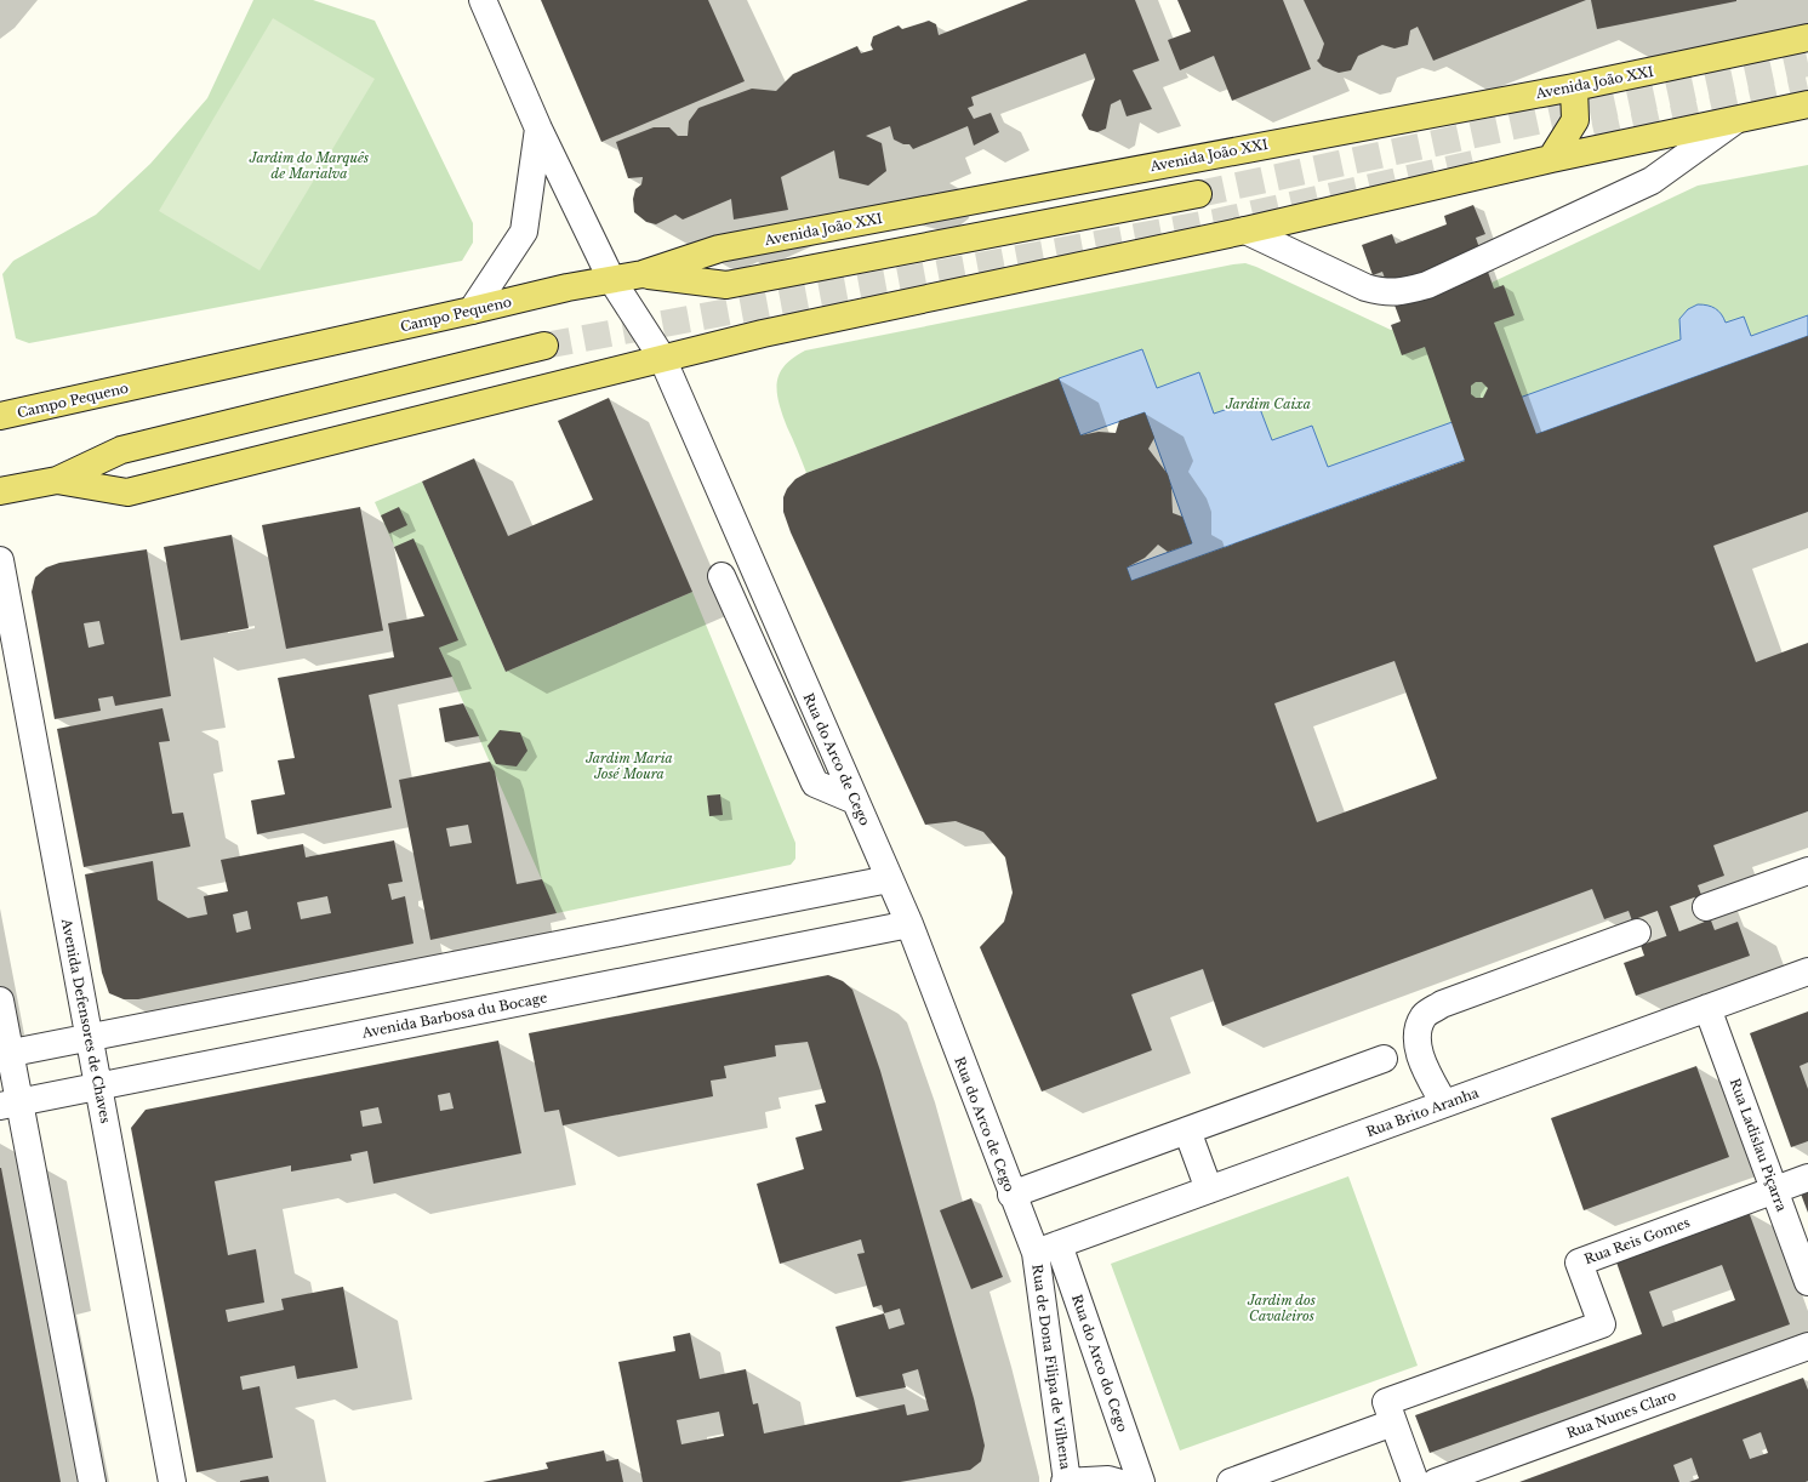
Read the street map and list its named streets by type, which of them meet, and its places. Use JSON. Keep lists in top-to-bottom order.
{
  "streets": {
    "main road": ["Avenida João XXI", "Campo Pequeno"],
    "street": [
      "Rua do Arco de Cego",
      "Avenida Barbosa du Bocage",
      "Avenida Defensores de Chaves",
      "Rua Brito Aranha",
      "Rua Ladislau Piçarra",
      "Rua Reis Gomes",
      "Rua do Arco do Cego",
      "Rua de Dona Filipa de Vilhena",
      "Rua Nunes Claro"
    ]
  },
  "crossings": [
    ["Avenida João XXI", "Campo Pequeno"],
    ["Avenida João XXI", "Rua do Arco de Cego"],
    ["Campo Pequeno", "Rua do Arco de Cego"],
    ["Rua do Arco de Cego", "Avenida Barbosa du Bocage"],
    ["Rua do Arco de Cego", "Rua Brito Aranha"],
    ["Rua do Arco de Cego", "Rua do Arco do Cego"],
    ["Rua do Arco de Cego", "Rua de Dona Filipa de Vilhena"],
    ["Avenida Barbosa du Bocage", "Avenida Defensores de Chaves"],
    ["Rua Brito Aranha", "Rua Ladislau Piçarra"],
    ["Rua Brito Aranha", "Rua do Arco do Cego"],
    ["Rua Brito Aranha", "Rua de Dona Filipa de Vilhena"],
    ["Rua Ladislau Piçarra", "Rua Reis Gomes"],
    ["Rua do Arco do Cego", "Rua de Dona Filipa de Vilhena"]
  ],
  "parks": [
    "Jardim do Marquês de Marialva",
    "Jardim Caixa",
    "Jardim Maria José Moura",
    "Jardim dos Cavaleiros"
  ]
}
